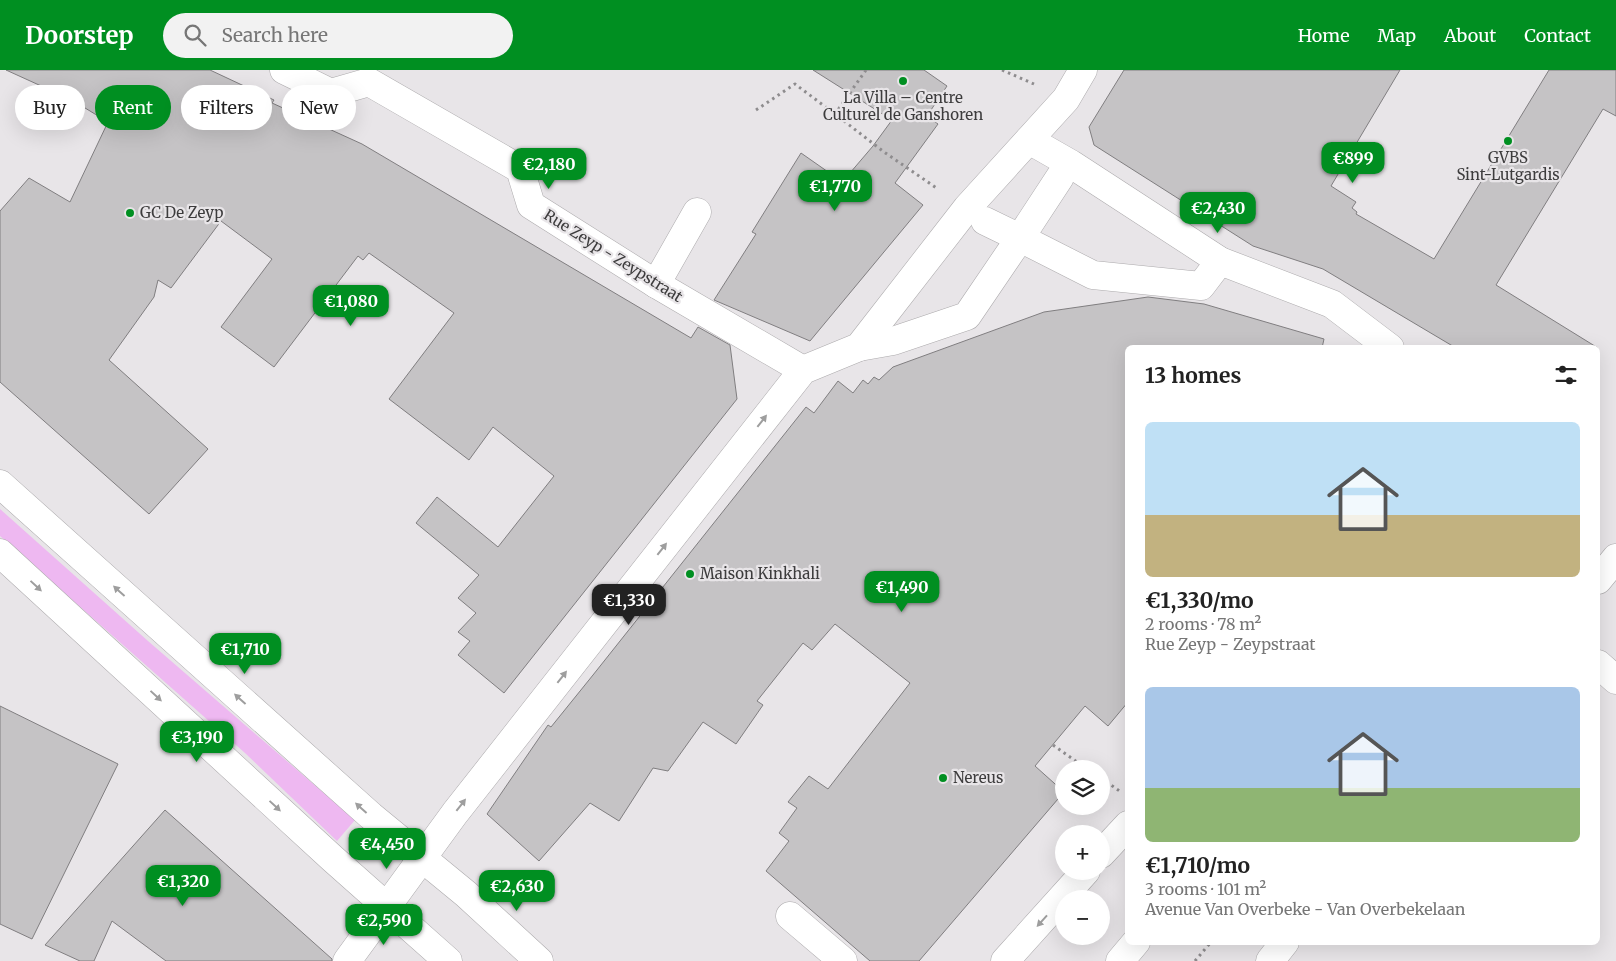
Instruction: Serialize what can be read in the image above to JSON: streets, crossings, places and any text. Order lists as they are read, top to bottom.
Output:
{
  "streets": {
    "street": ["Rue Zeyp - Zeypstraat"]
  },
  "places": [
    "La Villa – Centre Culturel de Ganshoren",
    "GVBS Sint-Lutgardis",
    "GC De Zeyp",
    "Maison Kinkhali",
    "Nereus"
  ],
  "page": {
    "header": "Doorstep",
    "search": "Search here",
    "nav": [
      "Home",
      "Map",
      "About",
      "Contact"
    ],
    "chip": [
      "Buy",
      "Rent",
      "Filters",
      "New"
    ],
    "price": [
      "€899",
      "€2,180",
      "€1,770",
      "€2,430",
      "€1,080",
      "€1,490",
      "€1,330",
      "€1,710",
      "€3,190",
      "€4,450",
      "€1,320",
      "€2,630",
      "€2,590"
    ],
    "heading": "13 homes",
    "list": [
      {
        "name": "€1,330/mo",
        "note": "2 rooms · 78 m² · Rue Zeyp - Zeypstraat"
      },
      {
        "name": "€1,710/mo",
        "note": "3 rooms · 101 m² · Avenue Van Overbeke - Van Overbekelaan"
      }
    ],
    "map_buttons": ["+", "−"]
  }
}
